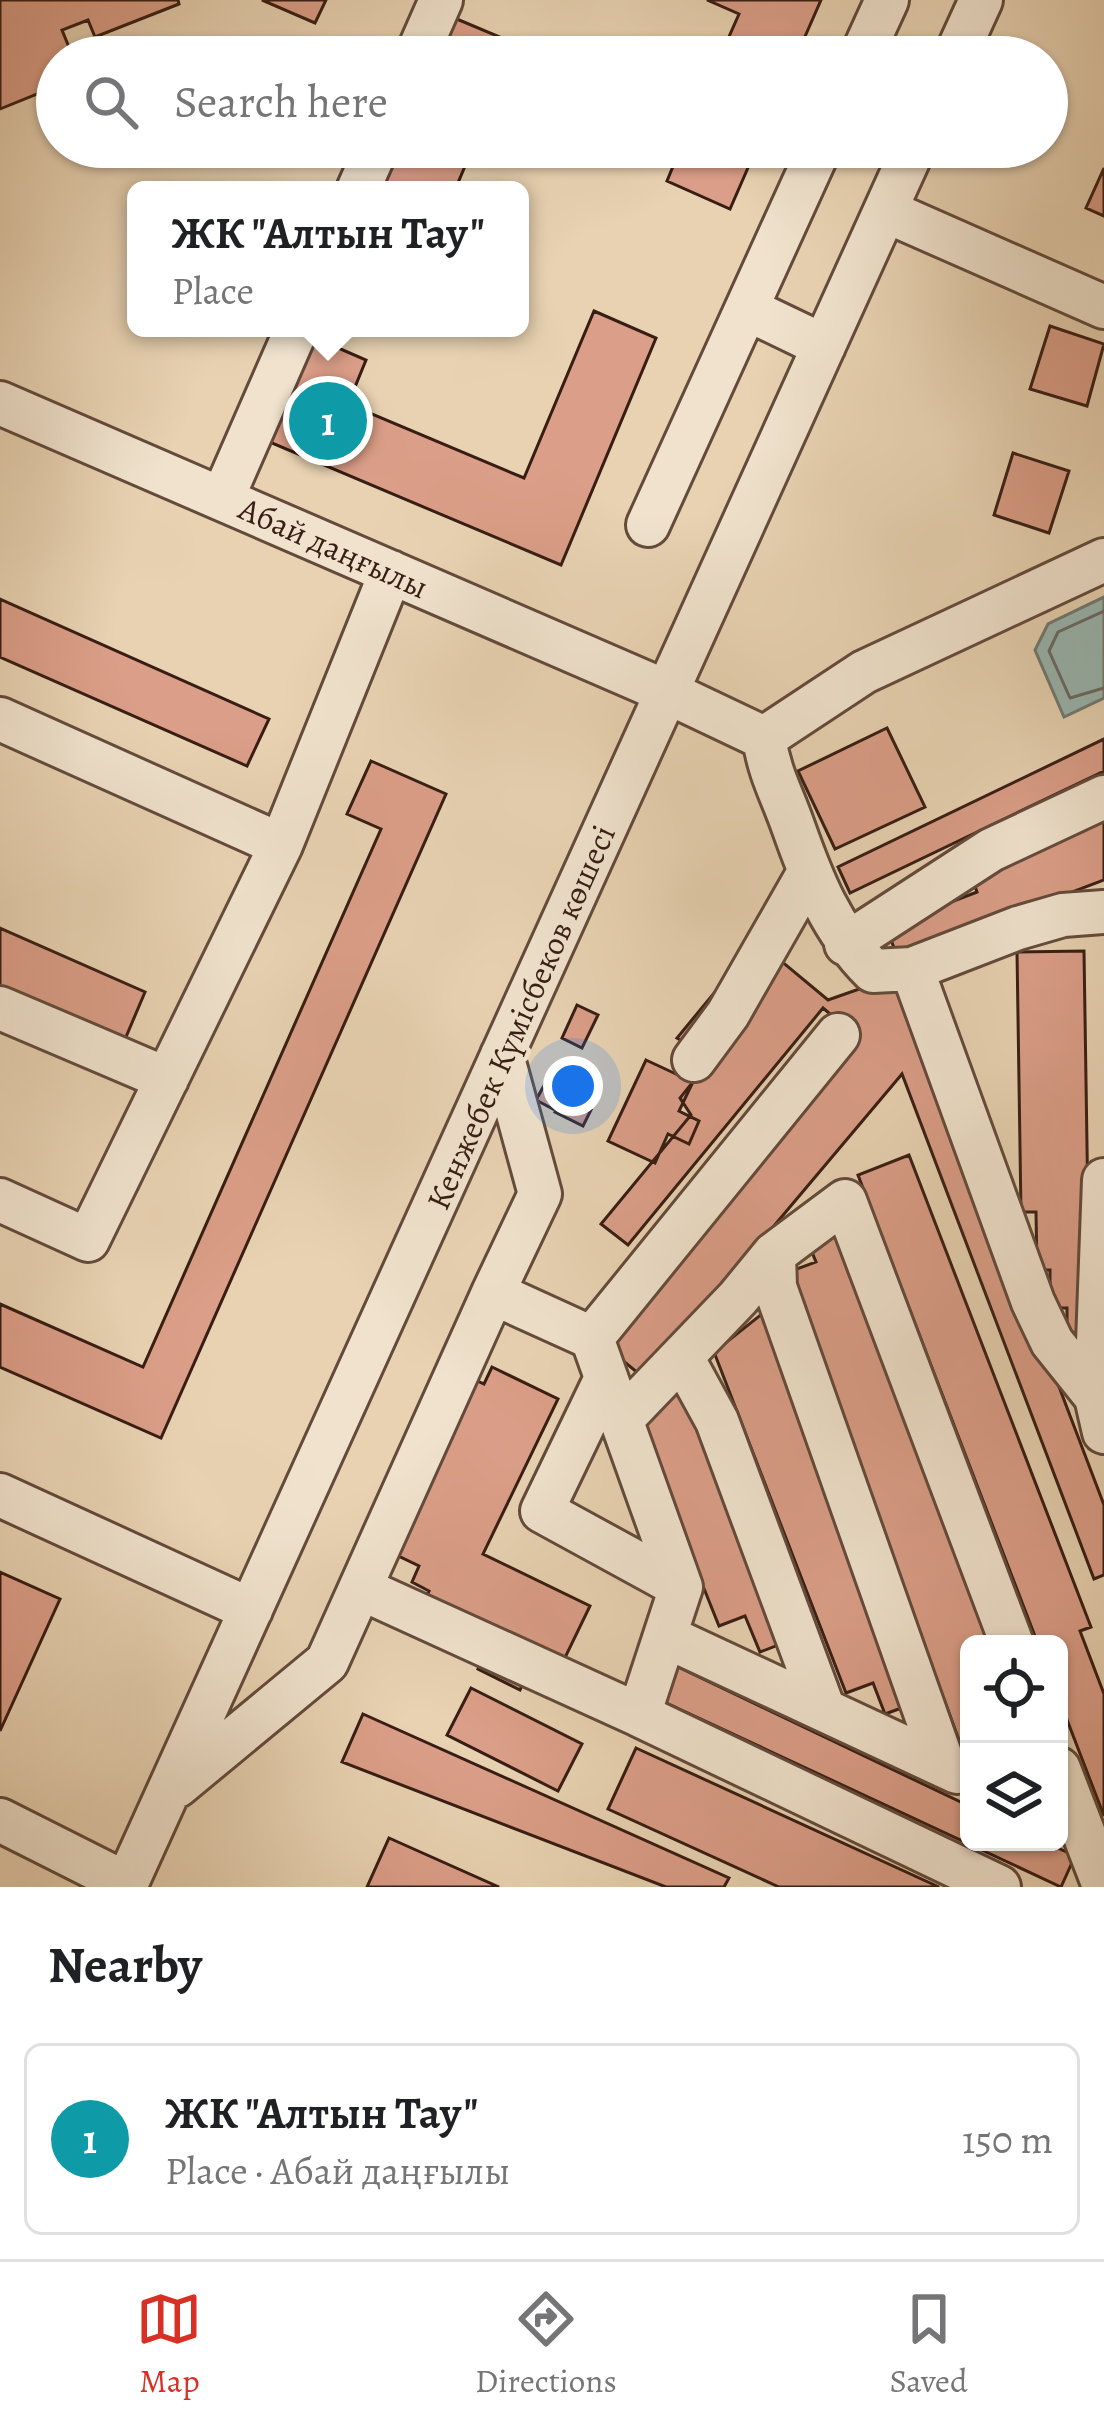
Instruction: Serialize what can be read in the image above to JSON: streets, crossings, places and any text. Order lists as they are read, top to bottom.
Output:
{
  "streets": {
    "street": ["Абай даңғылы", "Кенжебек Күмісбеков көшесі"]
  },
  "crossings": [
    ["Абай даңғылы", "Кенжебек Күмісбеков көшесі"]
  ],
  "page": {
    "search": "Search here",
    "popup": ["ЖК \"Алтын Тау\"", "Place"],
    "pins": "1",
    "heading": "Nearby",
    "list": [
      {
        "mark": "1",
        "name": "ЖК \"Алтын Тау\"",
        "note": "Place · Абай даңғылы",
        "value": "150 m"
      }
    ],
    "nav": ["Map", "Directions", "Saved"]
  }
}
